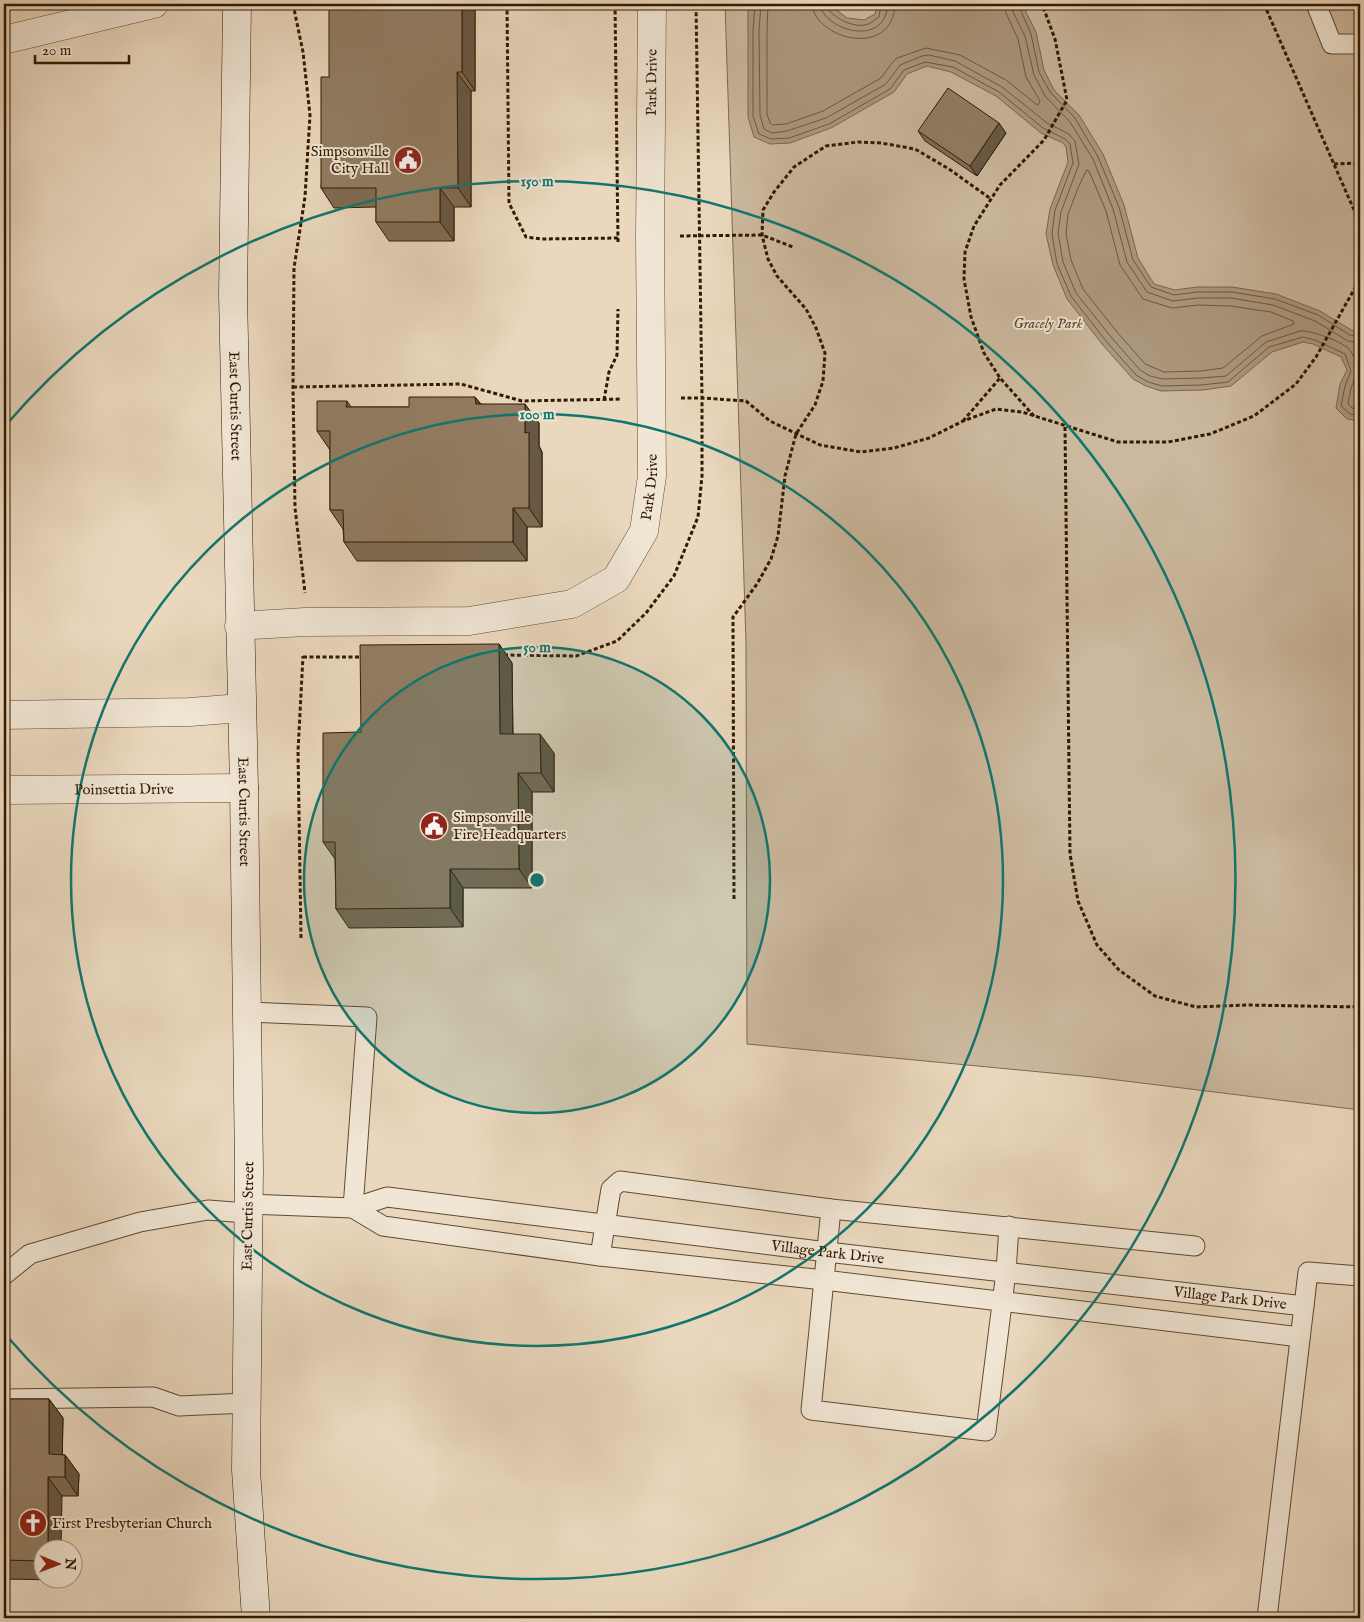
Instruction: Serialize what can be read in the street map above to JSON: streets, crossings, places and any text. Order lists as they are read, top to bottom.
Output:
{
  "streets": {
    "main road": ["Park Drive", "East Curtis Street", "Poinsettia Drive"],
    "lane": ["Village Park Drive"]
  },
  "crossings": [
    ["Park Drive", "East Curtis Street"],
    ["East Curtis Street", "Poinsettia Drive"],
    ["East Curtis Street", "Village Park Drive"]
  ],
  "parks": ["Gracely Park"],
  "places": {
    "public building": ["Simpsonville City Hall", "Simpsonville Fire Headquarters"],
    "church": ["First Presbyterian Church"]
  },
  "scale_bar": "20 m",
  "north": "right",
  "rings": ["150 m", "100 m", "50 m"]
}
